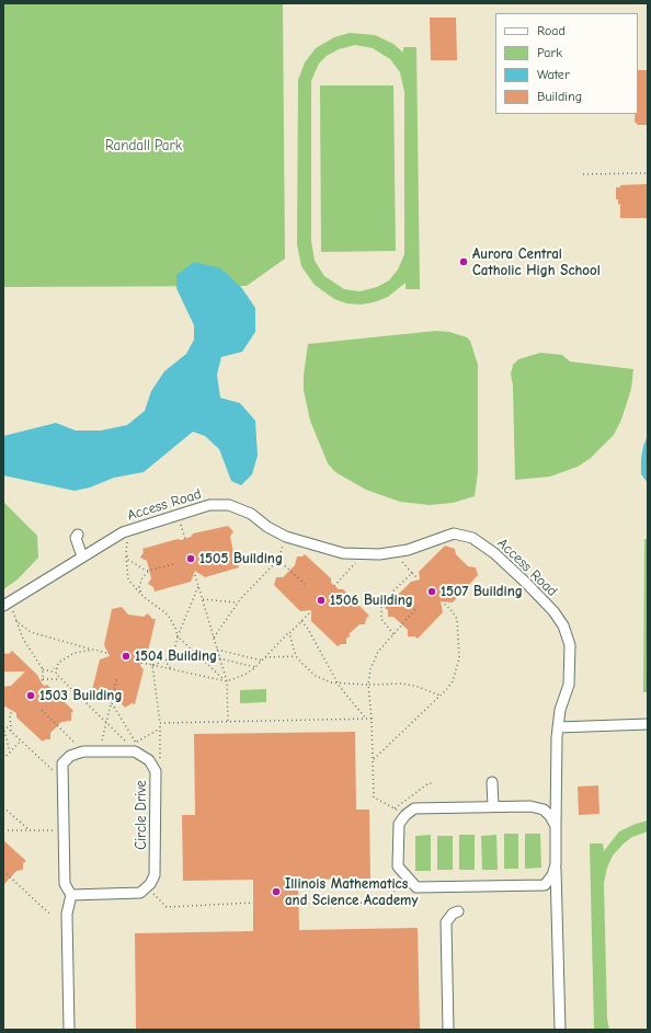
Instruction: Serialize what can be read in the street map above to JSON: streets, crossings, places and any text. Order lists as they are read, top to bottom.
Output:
{
  "streets": {
    "lane": ["Access Road", "Circle Drive"]
  },
  "parks": ["Randall Park"],
  "places": [
    "Aurora Central Catholic High School",
    "1505 Building",
    "1507 Building",
    "1506 Building",
    "1504 Building",
    "1503 Building",
    "Illinois Mathematics and Science Academy"
  ],
  "legend": [
    "Road",
    "Park",
    "Water",
    "Building"
  ]
}
